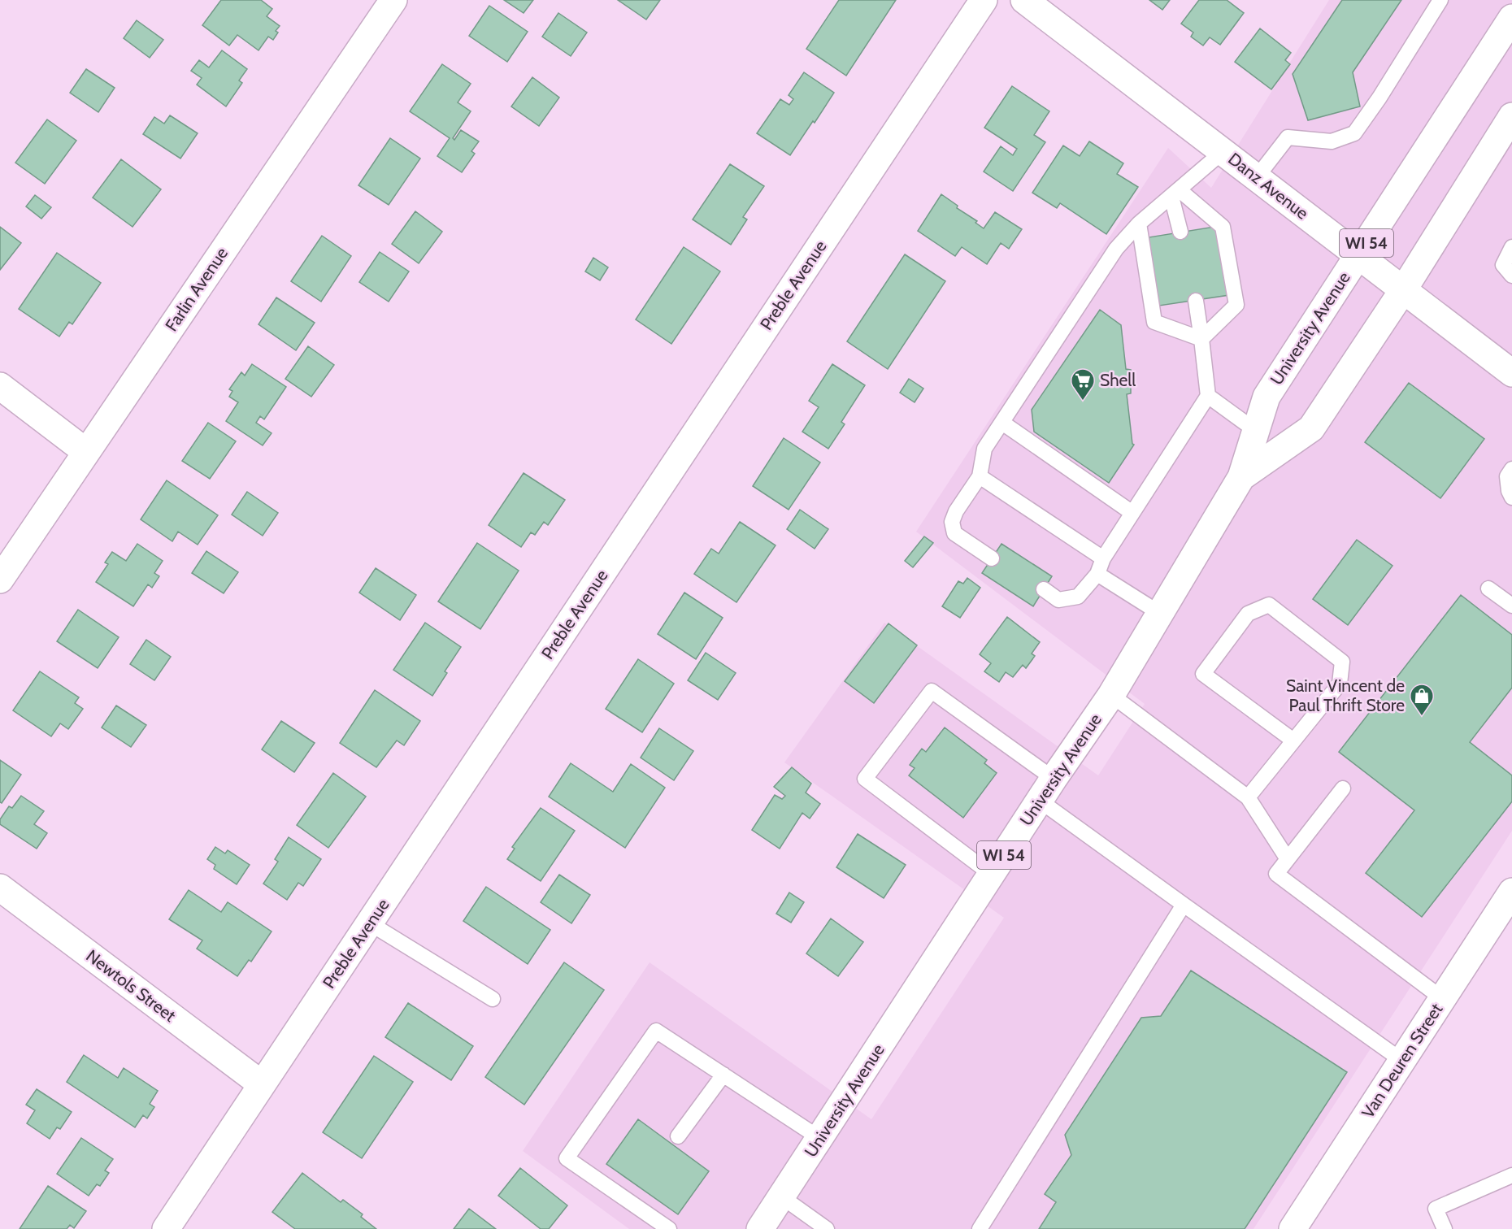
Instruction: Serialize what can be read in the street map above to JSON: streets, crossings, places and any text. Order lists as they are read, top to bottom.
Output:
{
  "streets": {
    "street": [
      "Danz Avenue",
      "WI 54",
      "Preble Avenue",
      "Farlin Avenue",
      "University Avenue",
      "Newtols Street",
      "Van Deuren Street"
    ]
  },
  "crossings": [
    ["Danz Avenue", "University Avenue"],
    ["Preble Avenue", "Newtols Street"]
  ],
  "places": {
    "supermarket": ["Shell"],
    "shop": ["Saint Vincent de Paul Thrift Store"]
  }
}
